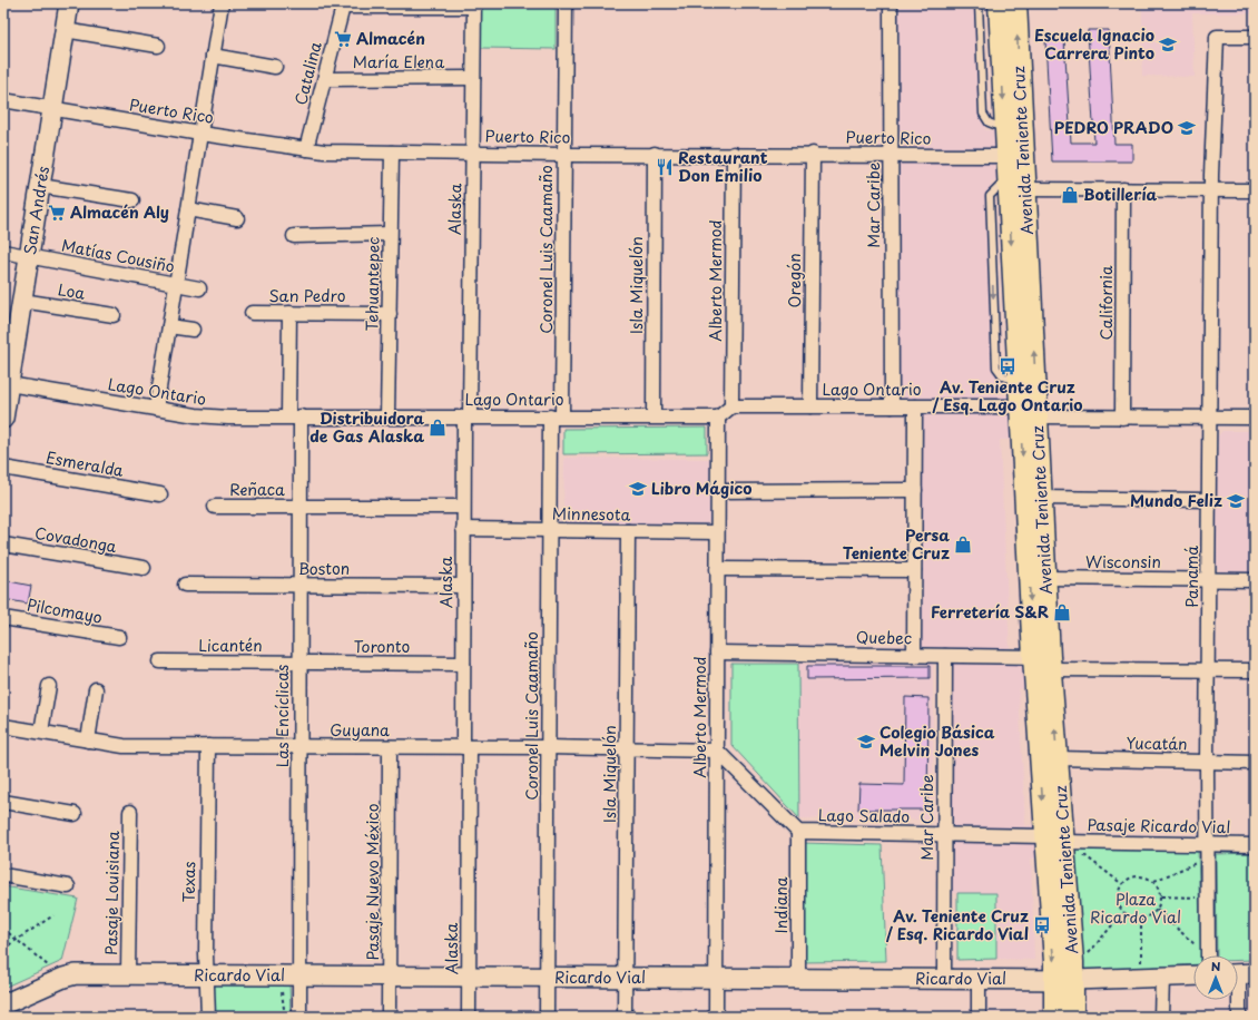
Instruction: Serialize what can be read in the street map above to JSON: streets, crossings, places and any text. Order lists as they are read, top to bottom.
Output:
{
  "streets": {
    "main road": ["Avenida Teniente Cruz"],
    "street": [
      "María Elena",
      "Catalina",
      "Puerto Rico",
      "Mar Caribe",
      "Alaska",
      "San Andrés",
      "Coronel Luis Caamaño",
      "Matías Cousiño",
      "Alberto Mermod",
      "Oregón",
      "Tehuantepec",
      "Isla Miquelón",
      "Loa",
      "San Pedro",
      "California",
      "Lago Ontario",
      "Esmeralda",
      "Reñaca",
      "Minnesota",
      "Covadonga",
      "Wisconsin",
      "Boston",
      "Panamá",
      "Pilcomayo",
      "Quebec",
      "Licantén",
      "Toronto",
      "Las Encíclicas",
      "Guyana",
      "Yucatán",
      "Lago Salado",
      "Pasaje Ricardo Vial",
      "Texas",
      "Pasaje Nuevo México",
      "Pasaje Louisiana",
      "Indiana",
      "Ricardo Vial"
    ]
  },
  "crossings": [
    ["María Elena", "Catalina"],
    ["María Elena", "Alaska"],
    ["Catalina", "Puerto Rico"],
    ["Puerto Rico", "Avenida Teniente Cruz"],
    ["Puerto Rico", "Mar Caribe"],
    ["Puerto Rico", "Alaska"],
    ["Puerto Rico", "San Andrés"],
    ["Puerto Rico", "Coronel Luis Caamaño"],
    ["Puerto Rico", "Alberto Mermod"],
    ["Puerto Rico", "Oregón"],
    ["Puerto Rico", "Tehuantepec"],
    ["Puerto Rico", "Isla Miquelón"],
    ["Avenida Teniente Cruz", "Lago Ontario"],
    ["Avenida Teniente Cruz", "Wisconsin"],
    ["Avenida Teniente Cruz", "Quebec"],
    ["Avenida Teniente Cruz", "Yucatán"],
    ["Avenida Teniente Cruz", "Lago Salado"],
    ["Avenida Teniente Cruz", "Pasaje Ricardo Vial"],
    ["Avenida Teniente Cruz", "Ricardo Vial"],
    ["Mar Caribe", "Lago Ontario"],
    ["Mar Caribe", "Quebec"],
    ["Mar Caribe", "Lago Salado"],
    ["Mar Caribe", "Ricardo Vial"],
    ["Alaska", "Lago Ontario"],
    ["Alaska", "Minnesota"],
    ["Alaska", "Boston"],
    ["Alaska", "Toronto"],
    ["Alaska", "Guyana"],
    ["Alaska", "Ricardo Vial"],
    ["San Andrés", "Matías Cousiño"],
    ["San Andrés", "Loa"],
    ["San Andrés", "Lago Ontario"],
    ["Coronel Luis Caamaño", "Lago Ontario"],
    ["Coronel Luis Caamaño", "Minnesota"],
    ["Coronel Luis Caamaño", "Guyana"],
    ["Coronel Luis Caamaño", "Ricardo Vial"],
    ["Alberto Mermod", "Lago Ontario"],
    ["Alberto Mermod", "Minnesota"],
    ["Alberto Mermod", "Quebec"],
    ["Alberto Mermod", "Guyana"],
    ["Alberto Mermod", "Lago Salado"],
    ["Alberto Mermod", "Ricardo Vial"],
    ["Oregón", "Lago Ontario"],
    ["Tehuantepec", "San Pedro"],
    ["Tehuantepec", "Lago Ontario"],
    ["Isla Miquelón", "Lago Ontario"],
    ["Isla Miquelón", "Minnesota"],
    ["Isla Miquelón", "Guyana"],
    ["Isla Miquelón", "Ricardo Vial"],
    ["San Pedro", "Las Encíclicas"],
    ["Lago Ontario", "Las Encíclicas"],
    ["Reñaca", "Las Encíclicas"],
    ["Wisconsin", "Panamá"],
    ["Boston", "Las Encíclicas"],
    ["Panamá", "Quebec"],
    ["Panamá", "Yucatán"],
    ["Panamá", "Pasaje Ricardo Vial"],
    ["Licantén", "Toronto"],
    ["Licantén", "Las Encíclicas"],
    ["Toronto", "Las Encíclicas"],
    ["Las Encíclicas", "Guyana"],
    ["Las Encíclicas", "Ricardo Vial"],
    ["Guyana", "Lago Salado"],
    ["Guyana", "Texas"],
    ["Guyana", "Pasaje Nuevo México"],
    ["Lago Salado", "Indiana"],
    ["Texas", "Ricardo Vial"],
    ["Pasaje Nuevo México", "Ricardo Vial"],
    ["Pasaje Louisiana", "Ricardo Vial"],
    ["Indiana", "Ricardo Vial"]
  ],
  "parks": ["Plaza Ricardo Vial"],
  "places": {
    "supermarket": ["Almacén", "Almacén Aly"],
    "school or university": [
      "Escuela Ignacio Carrera Pinto",
      "PEDRO PRADO",
      "Libro Mágico",
      "Mundo Feliz",
      "Colegio Básica Melvin Jones"
    ],
    "restaurant": ["Restaurant Don Emilio"],
    "shop": [
      "Botillería",
      "Distribuidora de Gas Alaska",
      "Persa Teniente Cruz",
      "Ferretería S&R"
    ],
    "bus stop": ["Av. Teniente Cruz / Esq. Lago Ontario", "Av. Teniente Cruz / Esq. Ricardo Vial"]
  },
  "north": "top"
}
